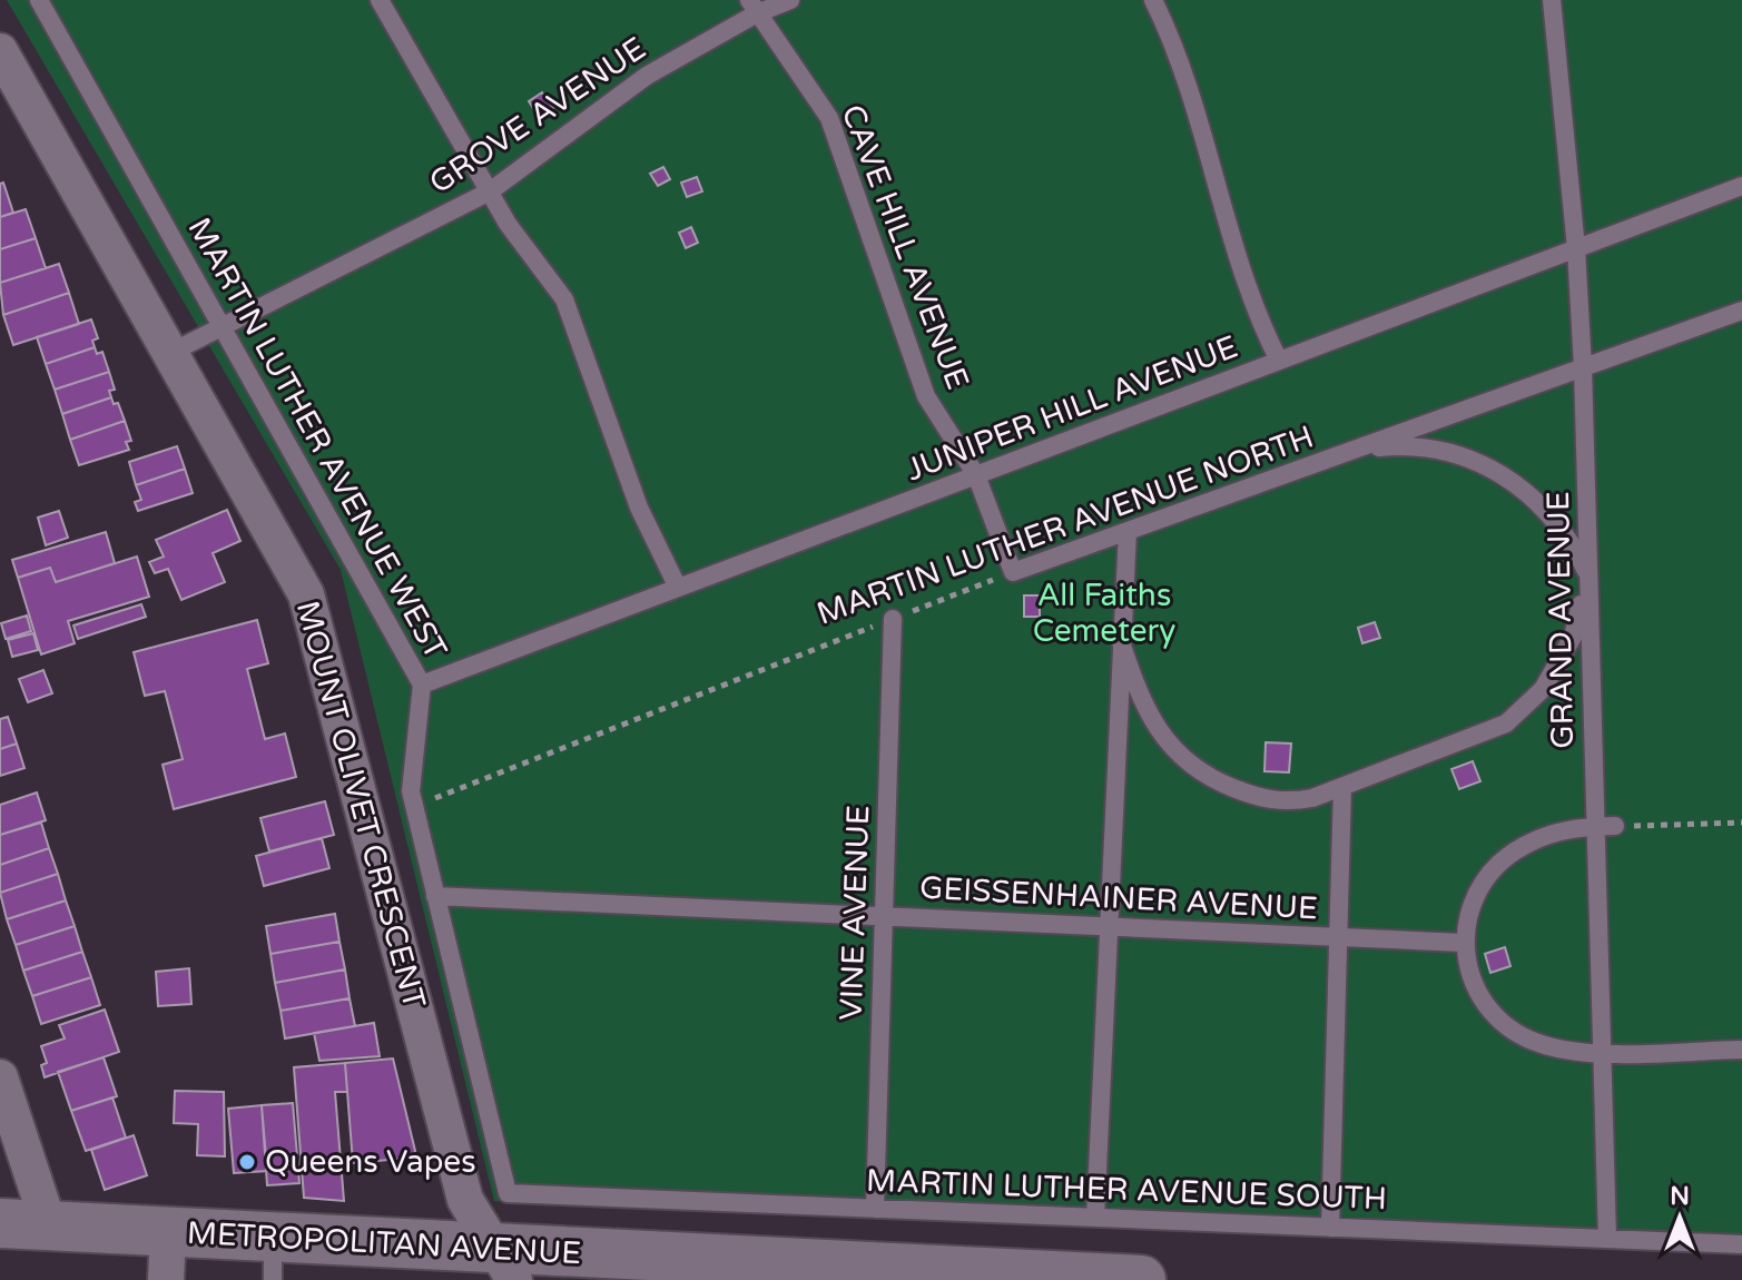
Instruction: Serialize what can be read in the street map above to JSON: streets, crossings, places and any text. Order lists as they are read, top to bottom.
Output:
{
  "streets": {
    "main road": ["METROPOLITAN AVENUE"],
    "street": ["MOUNT OLIVET CRESCENT"],
    "lane": [
      "GROVE AVENUE",
      "CAVE HILL AVENUE",
      "JUNIPER HILL AVENUE",
      "MARTIN LUTHER AVENUE WEST",
      "MARTIN LUTHER AVENUE NORTH",
      "GRAND AVENUE",
      "GEISSENHAINER AVENUE",
      "VINE AVENUE",
      "MARTIN LUTHER AVENUE SOUTH"
    ]
  },
  "crossings": [
    ["GROVE AVENUE", "CAVE HILL AVENUE"],
    ["GROVE AVENUE", "MARTIN LUTHER AVENUE WEST"],
    ["GROVE AVENUE", "MOUNT OLIVET CRESCENT"],
    ["CAVE HILL AVENUE", "JUNIPER HILL AVENUE"],
    ["CAVE HILL AVENUE", "MARTIN LUTHER AVENUE NORTH"],
    ["JUNIPER HILL AVENUE", "MARTIN LUTHER AVENUE WEST"],
    ["JUNIPER HILL AVENUE", "GRAND AVENUE"],
    ["MARTIN LUTHER AVENUE WEST", "MARTIN LUTHER AVENUE NORTH"],
    ["MARTIN LUTHER AVENUE WEST", "GEISSENHAINER AVENUE"],
    ["MARTIN LUTHER AVENUE WEST", "MARTIN LUTHER AVENUE SOUTH"],
    ["MARTIN LUTHER AVENUE NORTH", "GRAND AVENUE"],
    ["MARTIN LUTHER AVENUE NORTH", "VINE AVENUE"],
    ["GRAND AVENUE", "MARTIN LUTHER AVENUE SOUTH"],
    ["MOUNT OLIVET CRESCENT", "METROPOLITAN AVENUE"],
    ["GEISSENHAINER AVENUE", "VINE AVENUE"],
    ["VINE AVENUE", "MARTIN LUTHER AVENUE SOUTH"]
  ],
  "parks": ["All Faiths Cemetery"],
  "places": ["Queens Vapes"],
  "north": "top"
}
